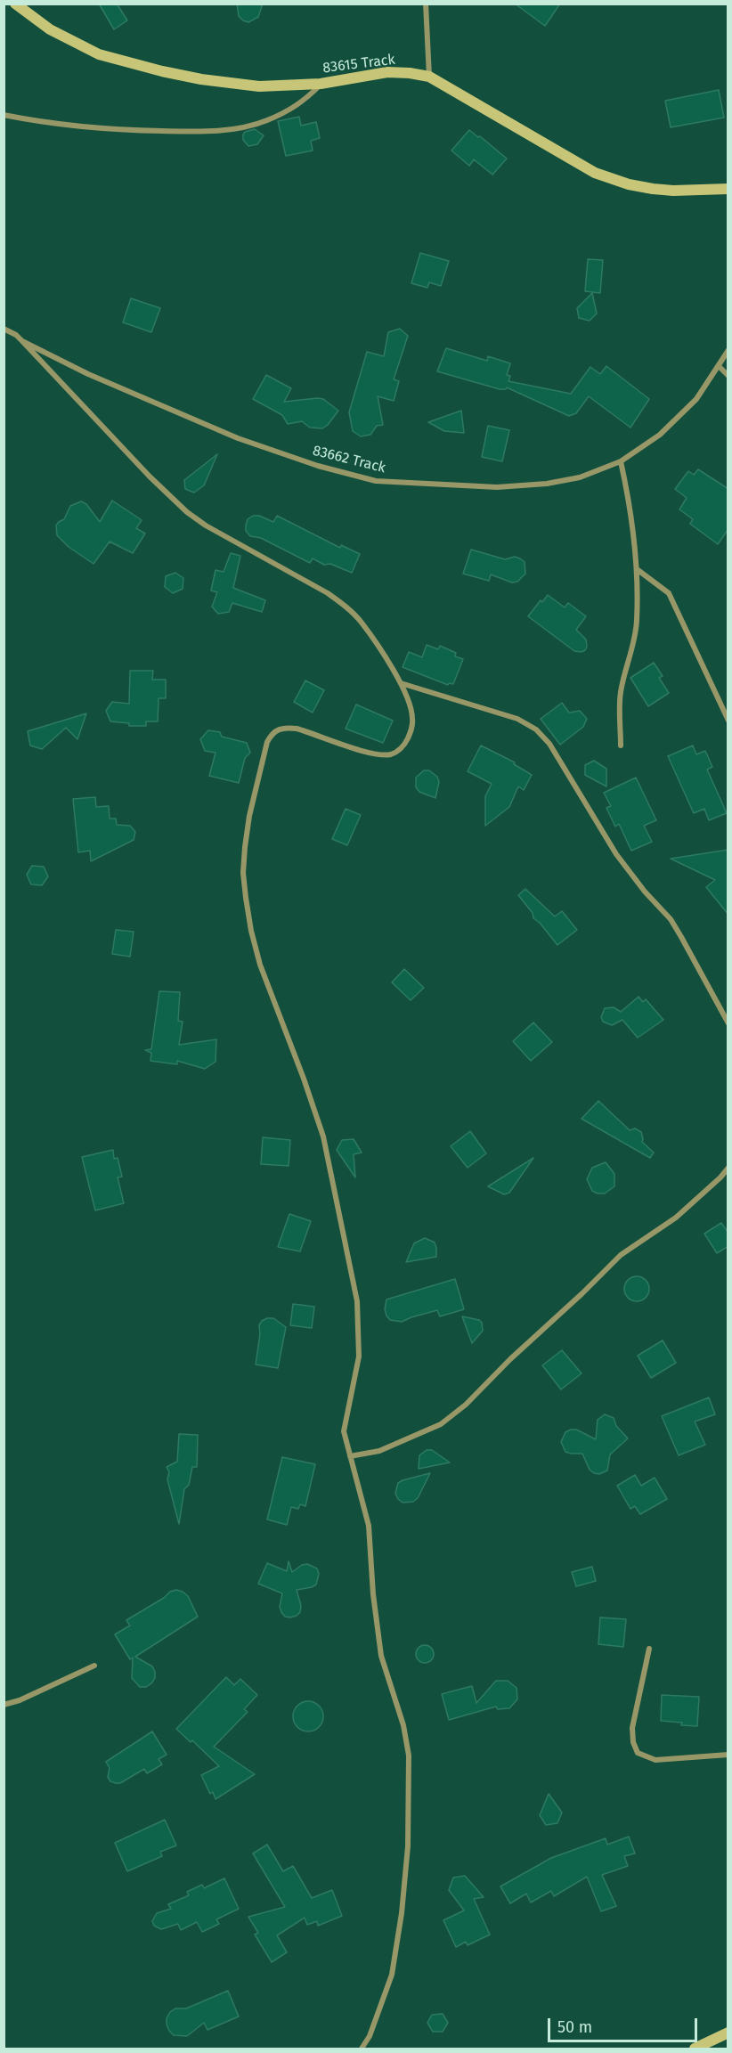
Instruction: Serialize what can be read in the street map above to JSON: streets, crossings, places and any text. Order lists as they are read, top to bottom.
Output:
{
  "streets": {
    "street": ["83615 Track", "83662 Track"]
  },
  "scale_bar": "50 m"
}
